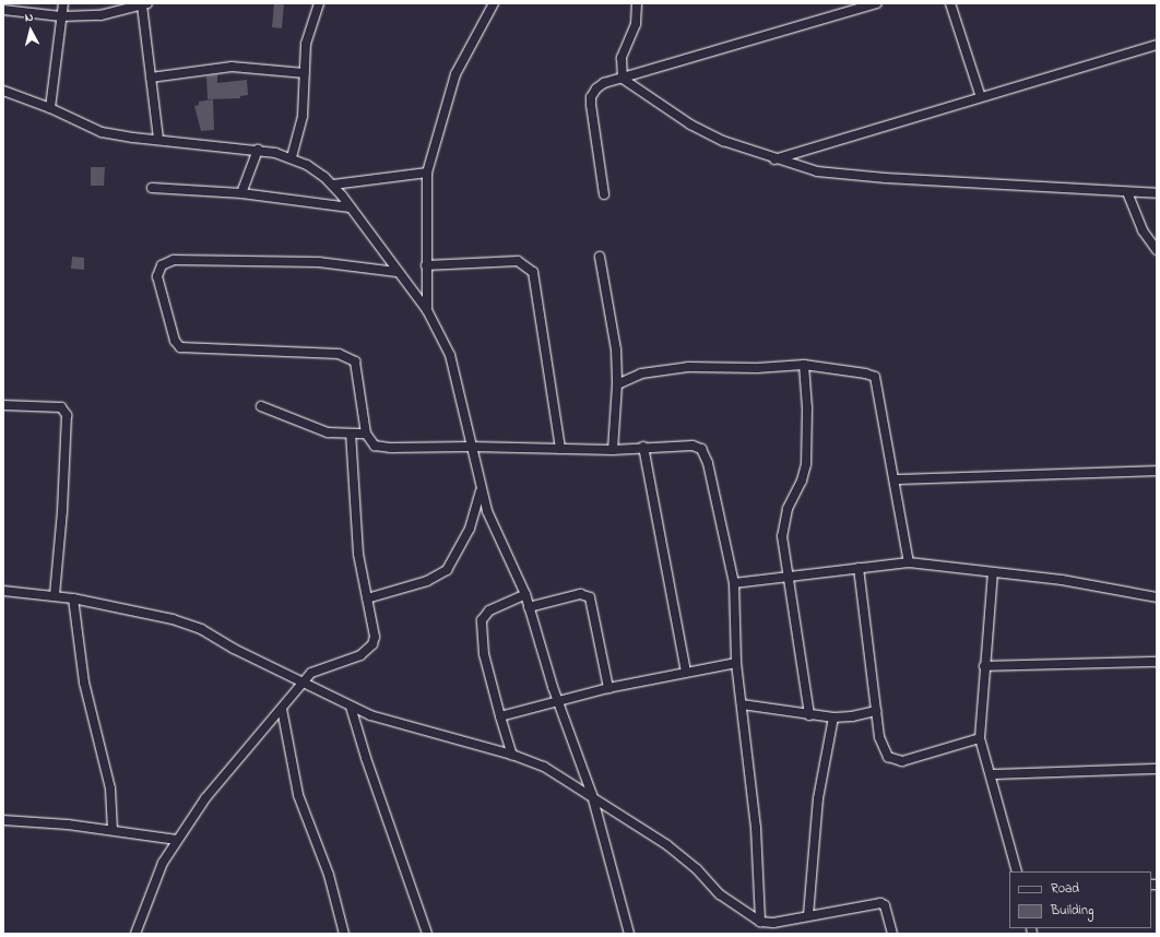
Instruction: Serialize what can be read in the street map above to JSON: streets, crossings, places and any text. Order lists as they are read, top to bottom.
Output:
{
  "legend": ["Road", "Building"],
  "north": "top"
}
